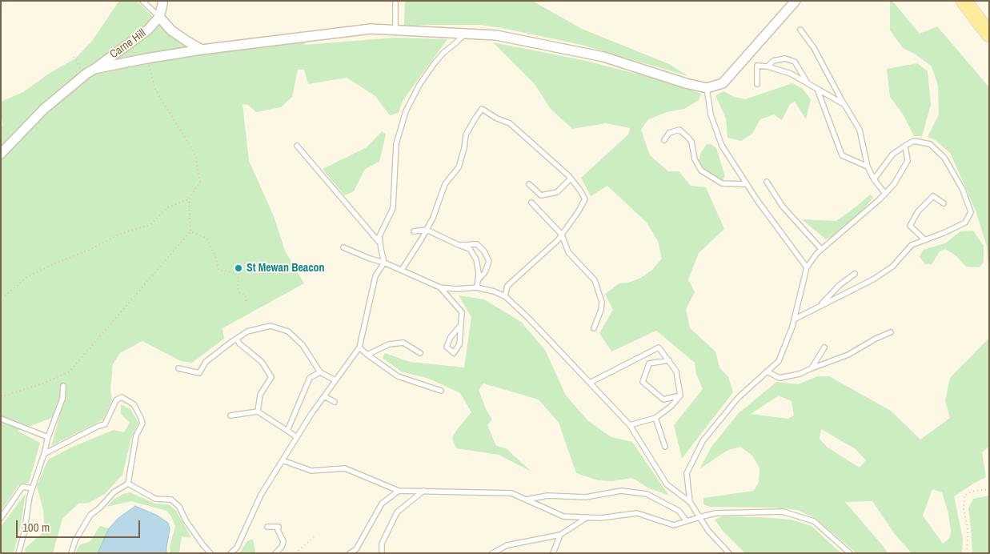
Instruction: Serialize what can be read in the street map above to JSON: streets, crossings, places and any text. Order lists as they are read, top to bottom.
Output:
{
  "streets": {
    "street": ["Carne Hill"]
  },
  "places": ["St Mewan Beacon"],
  "scale_bar": "100 m"
}
